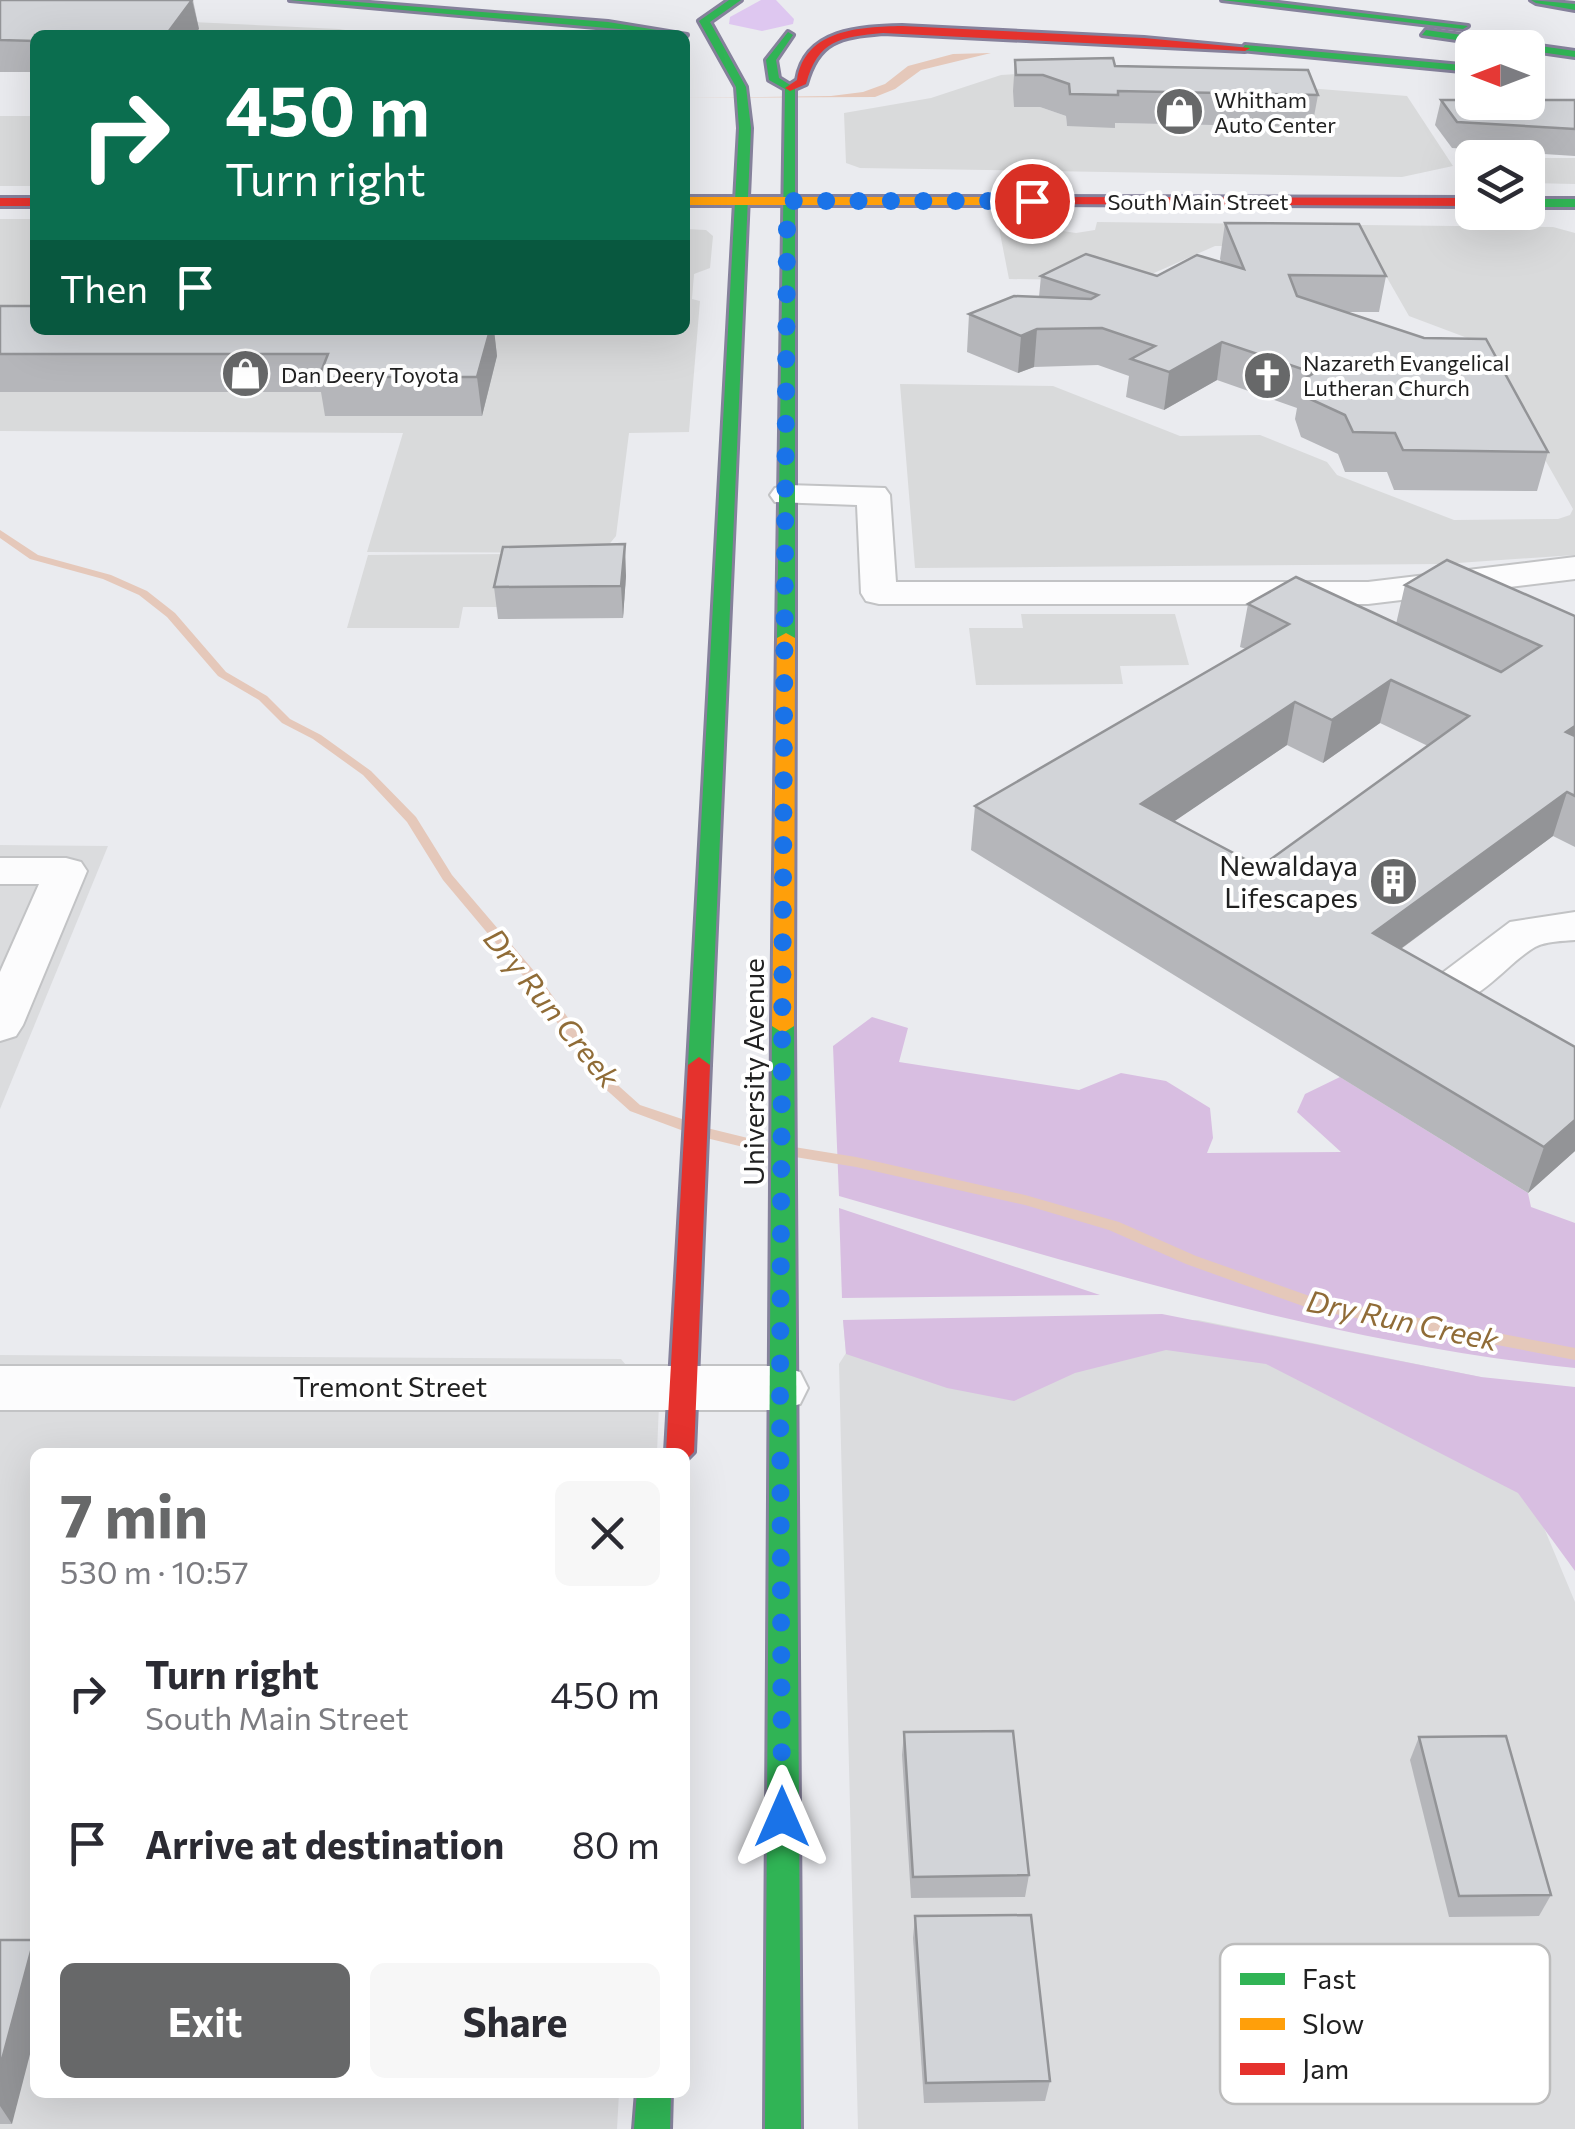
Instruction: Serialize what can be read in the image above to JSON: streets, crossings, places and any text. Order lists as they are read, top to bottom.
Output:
{
  "streets": {
    "main road": ["South Main Street", "University Avenue"],
    "street": ["Tremont Street"]
  },
  "crossings": [
    ["South Main Street", "University Avenue"],
    ["University Avenue", "Tremont Street"]
  ],
  "water": ["Dry Run Creek"],
  "places": {
    "shop": ["Whitham Auto Center", "Dan Deery Toyota"],
    "church": ["Nazareth Evangelical Lutheran Church"],
    "building": ["Newaldaya Lifescapes"]
  },
  "legend": ["Fast", "Slow", "Jam"],
  "north": "left",
  "page": {
    "turn": ["450 m", "Turn right"],
    "then": "Then",
    "heading": ["7 min", "530 m · 10:57"],
    "list": [
      {
        "name": "Turn right",
        "note": "South Main Street",
        "value": "450 m"
      },
      {
        "name": "Arrive at destination",
        "value": "80 m"
      }
    ],
    "buttons": ["Exit", "Share"]
  }
}
